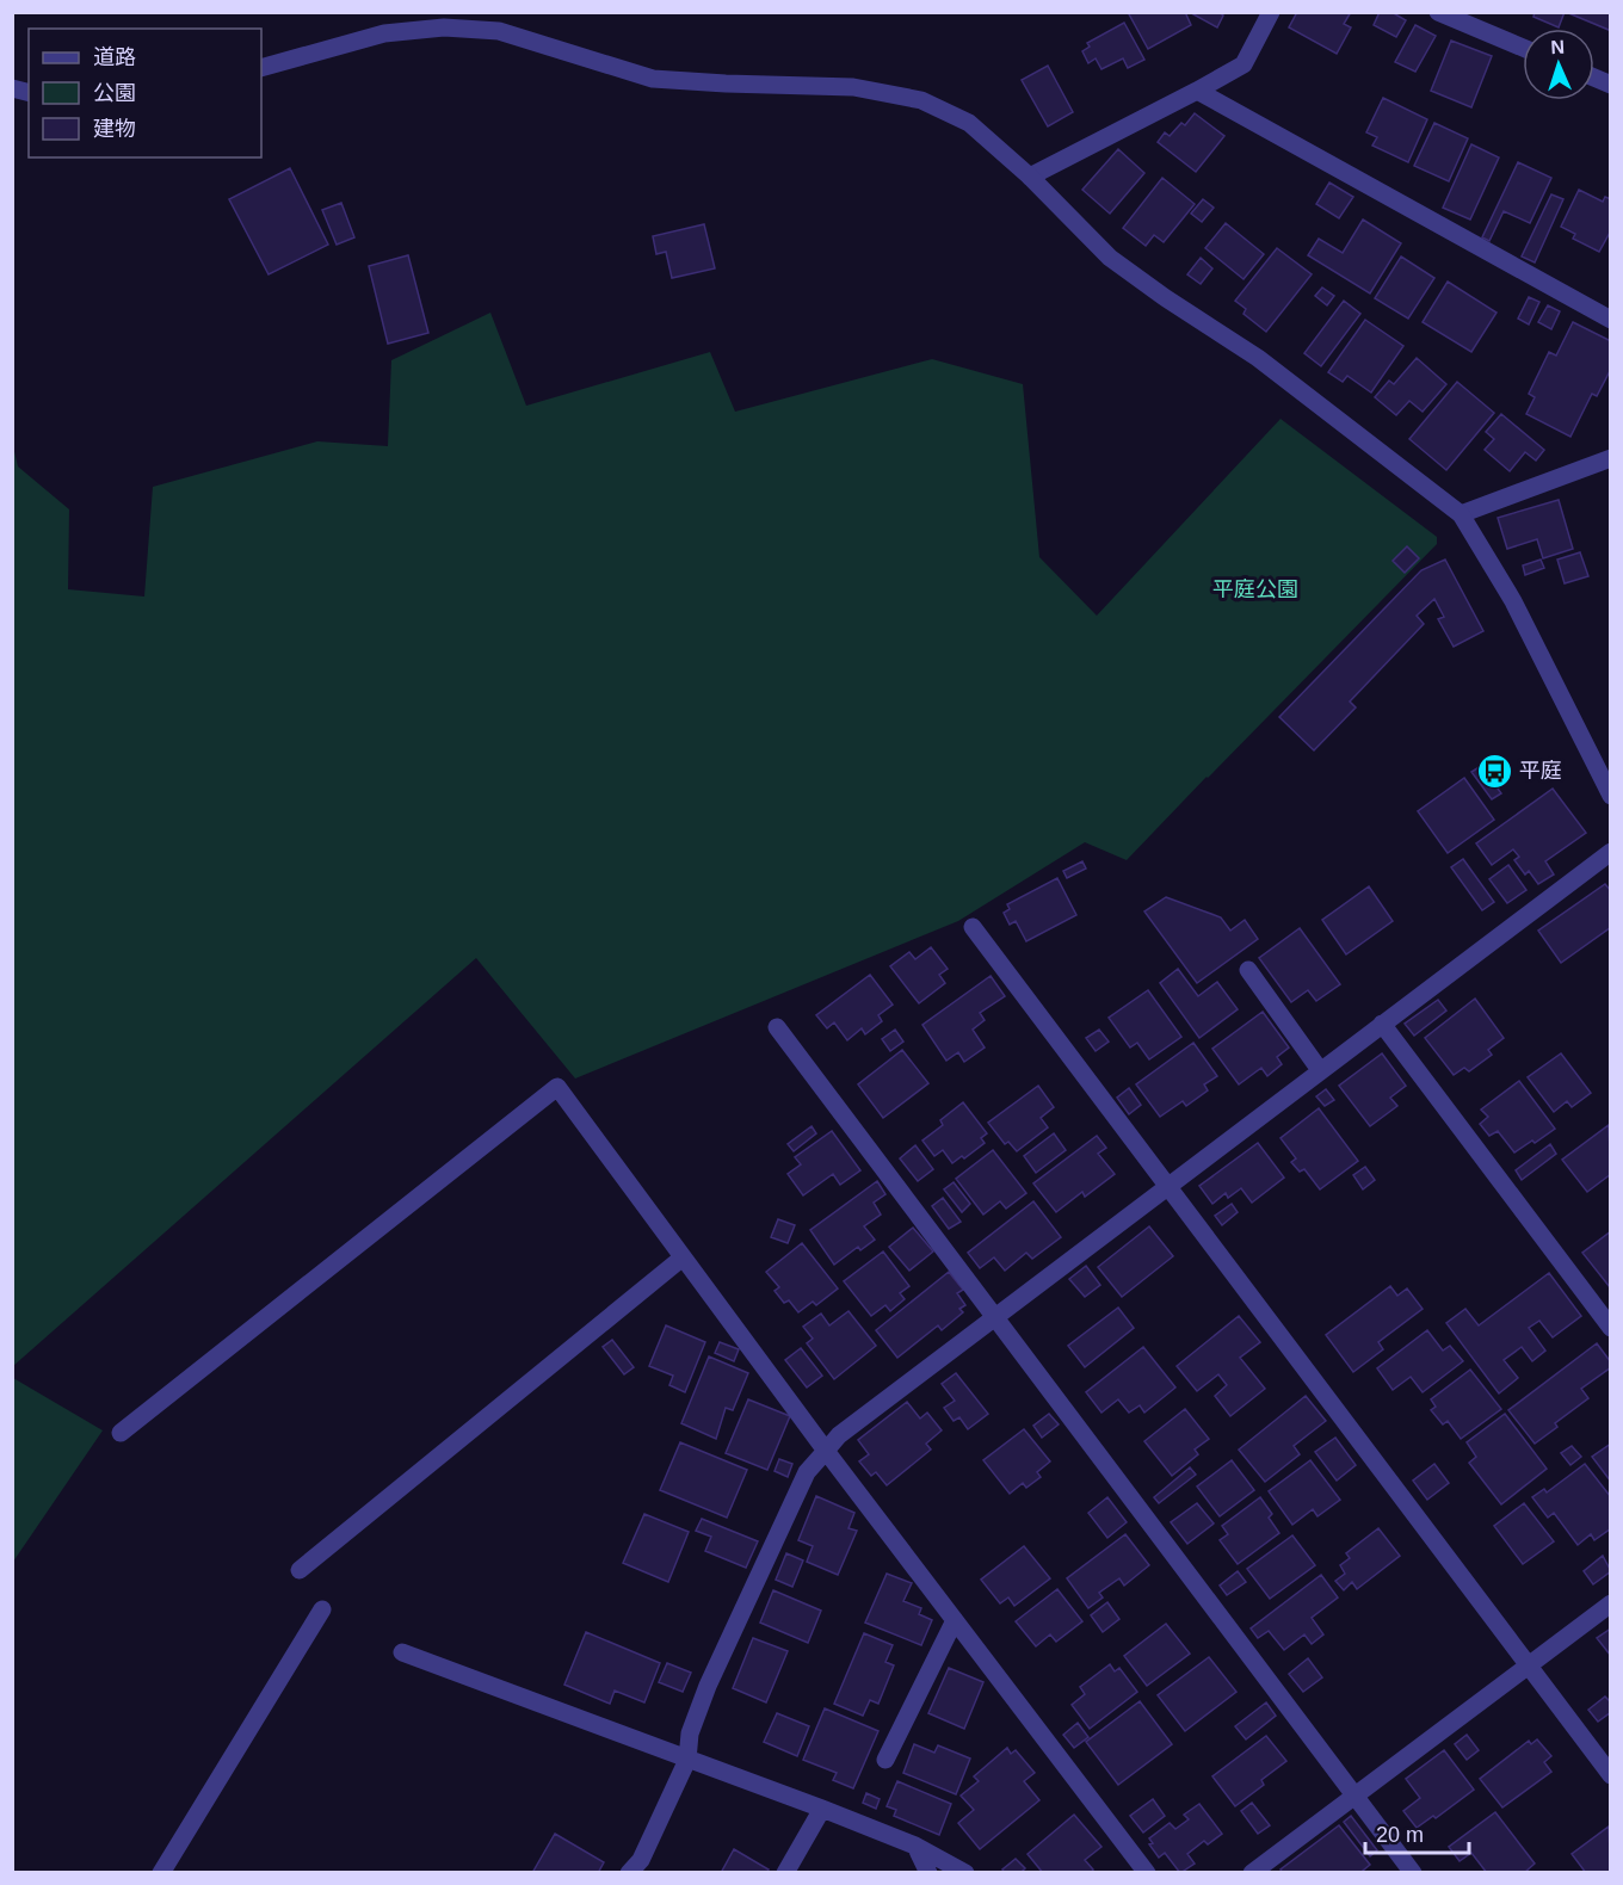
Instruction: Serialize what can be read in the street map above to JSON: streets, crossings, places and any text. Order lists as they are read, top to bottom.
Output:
{
  "parks": ["平庭公園"],
  "places": {
    "bus stop": ["平庭"]
  },
  "legend": ["道路", "公園", "建物"],
  "scale_bar": "20 m",
  "north": "top"
}
